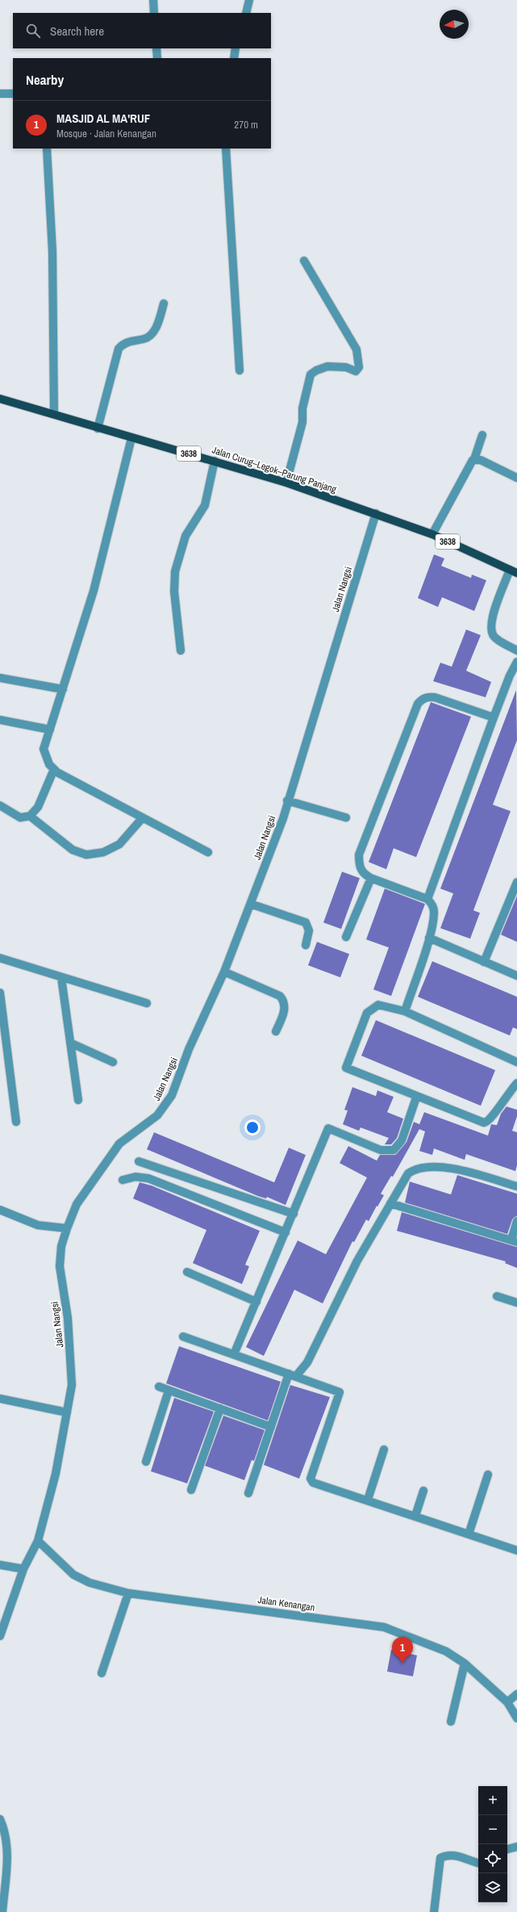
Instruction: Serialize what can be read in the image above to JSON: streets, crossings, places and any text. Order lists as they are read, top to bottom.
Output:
{
  "streets": {
    "main road": ["3638", "Jalan Curug–Legok–Parung Panjang"],
    "street": ["Jalan Nangsi", "Jalan Kenangan"]
  },
  "crossings": [
    ["Jalan Curug–Legok–Parung Panjang", "Jalan Nangsi"],
    ["Jalan Nangsi", "Jalan Kenangan"]
  ],
  "north": "left",
  "page": {
    "search": "Search here",
    "heading": "Nearby",
    "list": [
      {
        "mark": "1",
        "name": "MASJID AL MA'RUF",
        "note": "Mosque · Jalan Kenangan",
        "value": "270 m"
      }
    ],
    "pins": "1",
    "map_buttons": ["+", "−"]
  }
}
